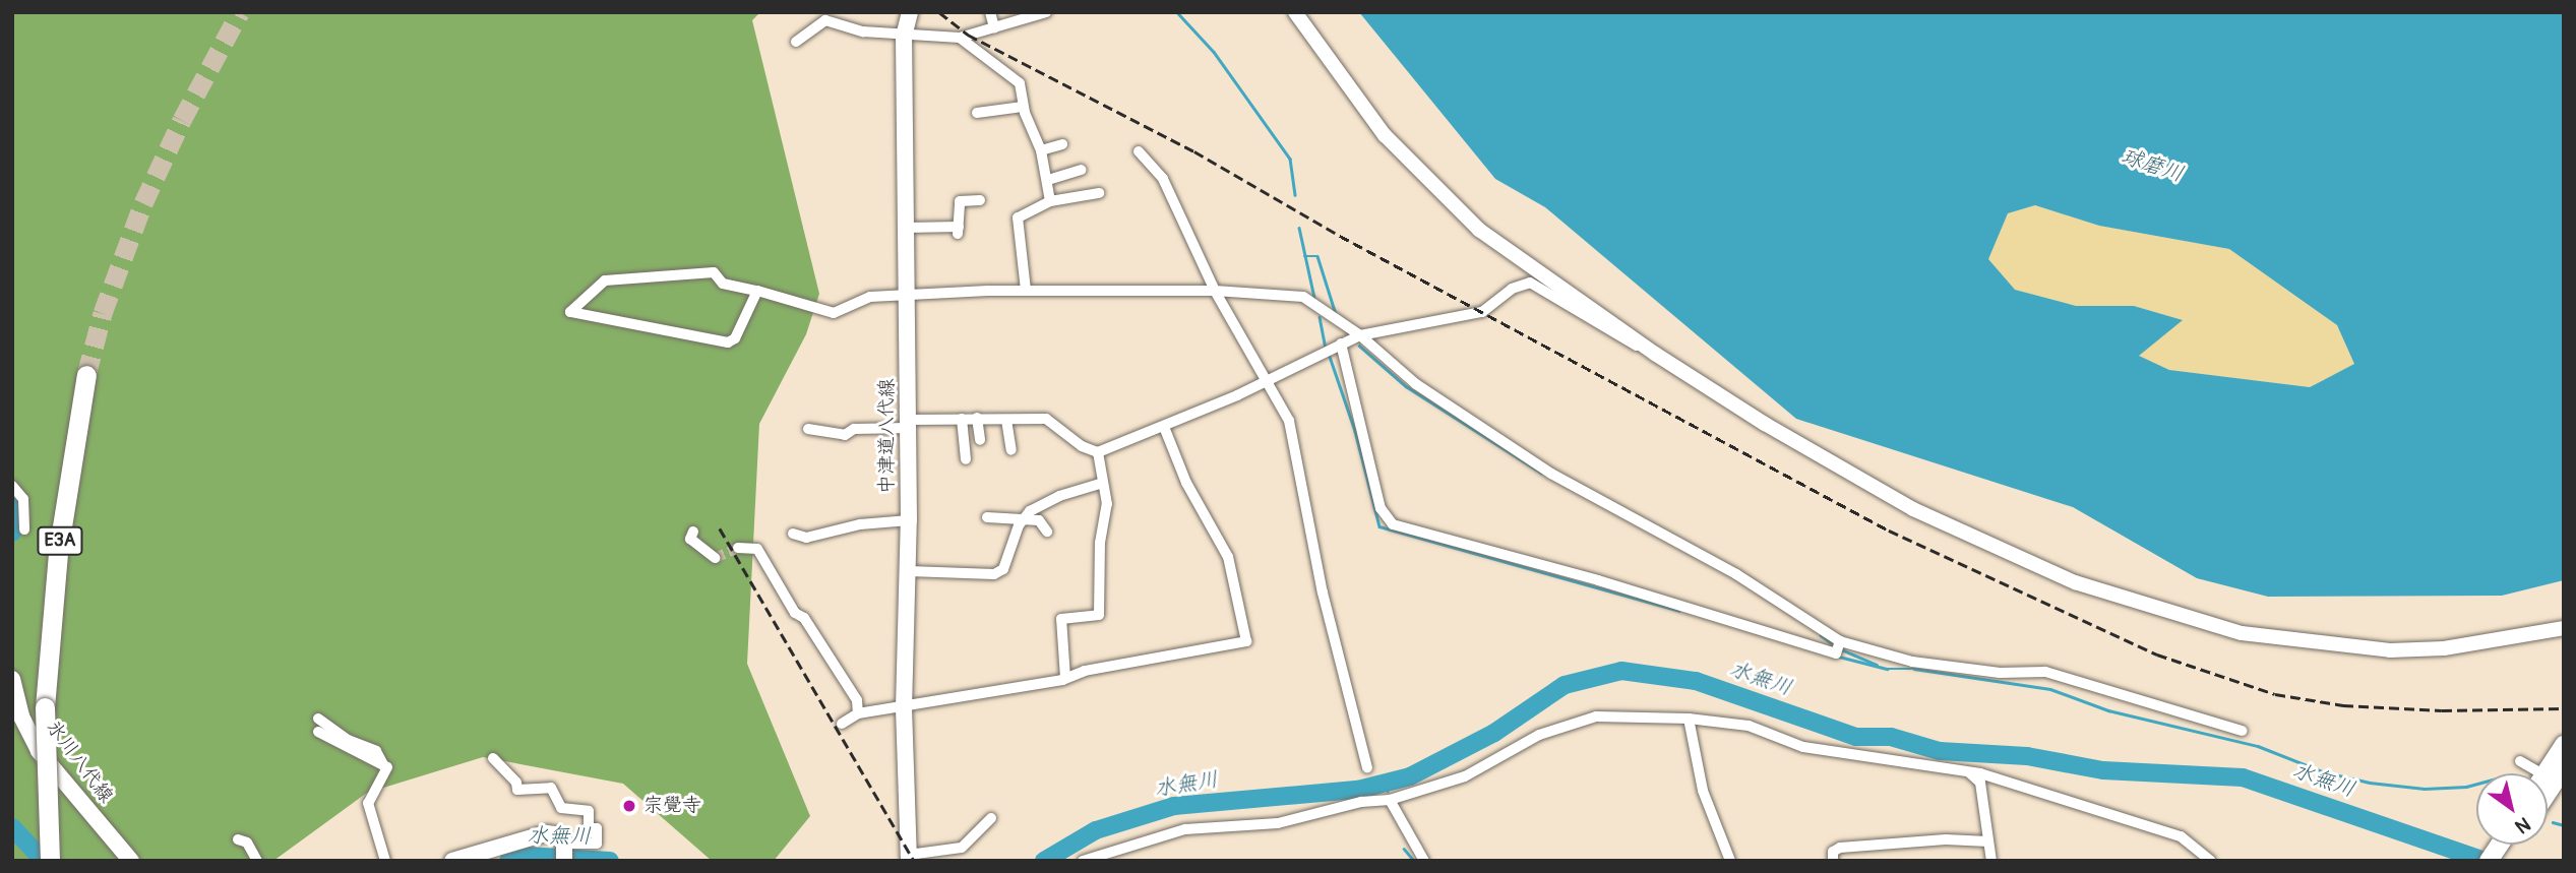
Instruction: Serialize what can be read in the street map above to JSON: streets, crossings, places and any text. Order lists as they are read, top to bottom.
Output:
{
  "streets": {
    "highway": ["E3A"],
    "main road": ["中津道八代線", "氷川八代線"]
  },
  "water": ["球磨川", "水無川"],
  "places": ["宗覺寺"],
  "north": "bottom right"
}
